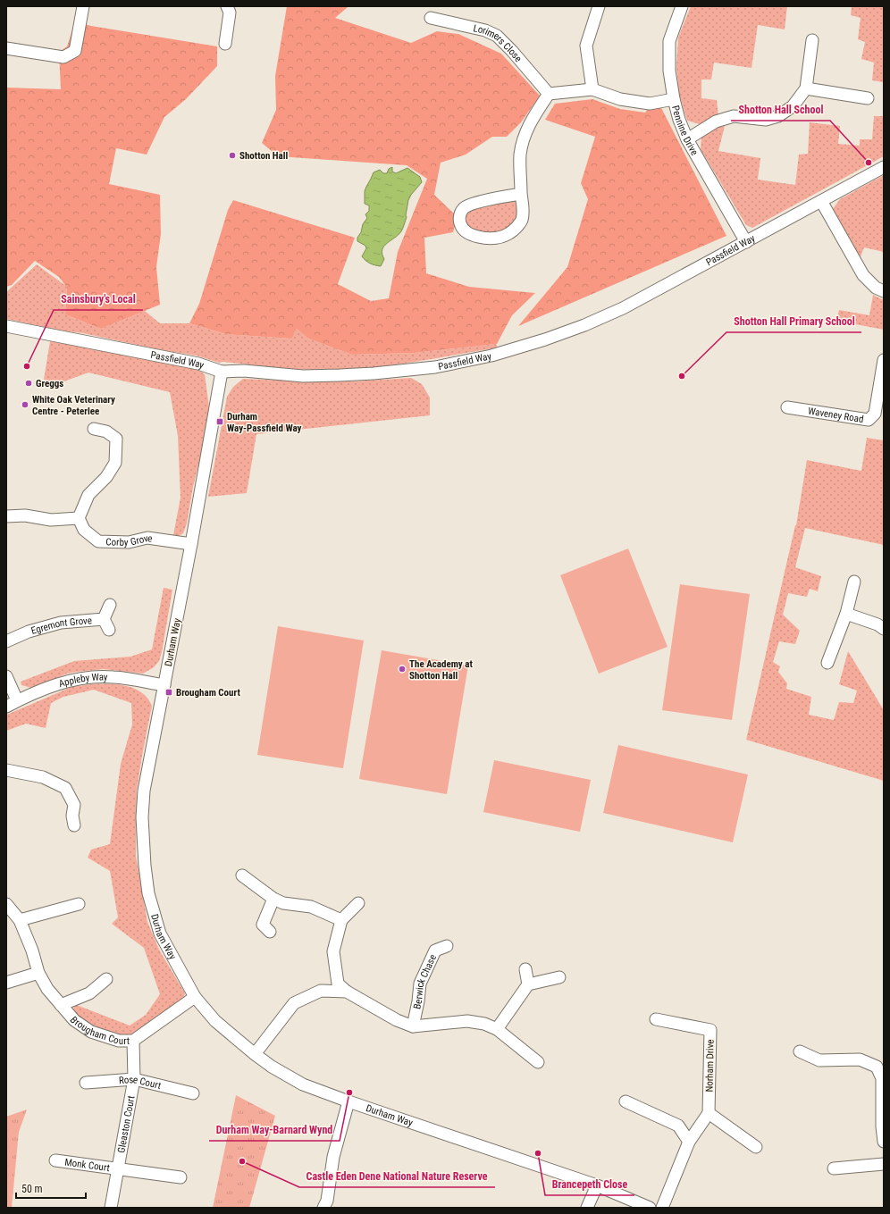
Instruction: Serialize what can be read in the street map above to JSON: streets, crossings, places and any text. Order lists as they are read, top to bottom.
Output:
{
  "streets": {
    "street": [
      "Lorimers Close",
      "Pennine Drive",
      "Passfield Way",
      "Waveney Road",
      "Corby Grove",
      "Egremont Grove",
      "Durham Way",
      "Appleby Way",
      "Berwick Chase",
      "Brougham Court",
      "Norham Drive",
      "Rose Court",
      "Gleaston Court",
      "Monk Court"
    ]
  },
  "crossings": [
    ["Pennine Drive", "Passfield Way"],
    ["Passfield Way", "Durham Way"],
    ["Corby Grove", "Durham Way"],
    ["Durham Way", "Appleby Way"],
    ["Durham Way", "Berwick Chase"],
    ["Durham Way", "Brougham Court"],
    ["Brougham Court", "Gleaston Court"],
    ["Rose Court", "Gleaston Court"],
    ["Gleaston Court", "Monk Court"]
  ],
  "places": {
    "other": [
      "Shotton Hall",
      "Shotton Hall School",
      "Sainsbury's Local",
      "Shotton Hall Primary School",
      "Greggs",
      "White Oak Veterinary Centre - Peterlee",
      "The Academy at Shotton Hall",
      "Durham Way-Barnard Wynd",
      "Brancepeth Close",
      "Castle Eden Dene National Nature Reserve"
    ],
    "transit": ["Durham Way-Passfield Way", "Brougham Court"]
  },
  "scale_bar": "50 m"
}
